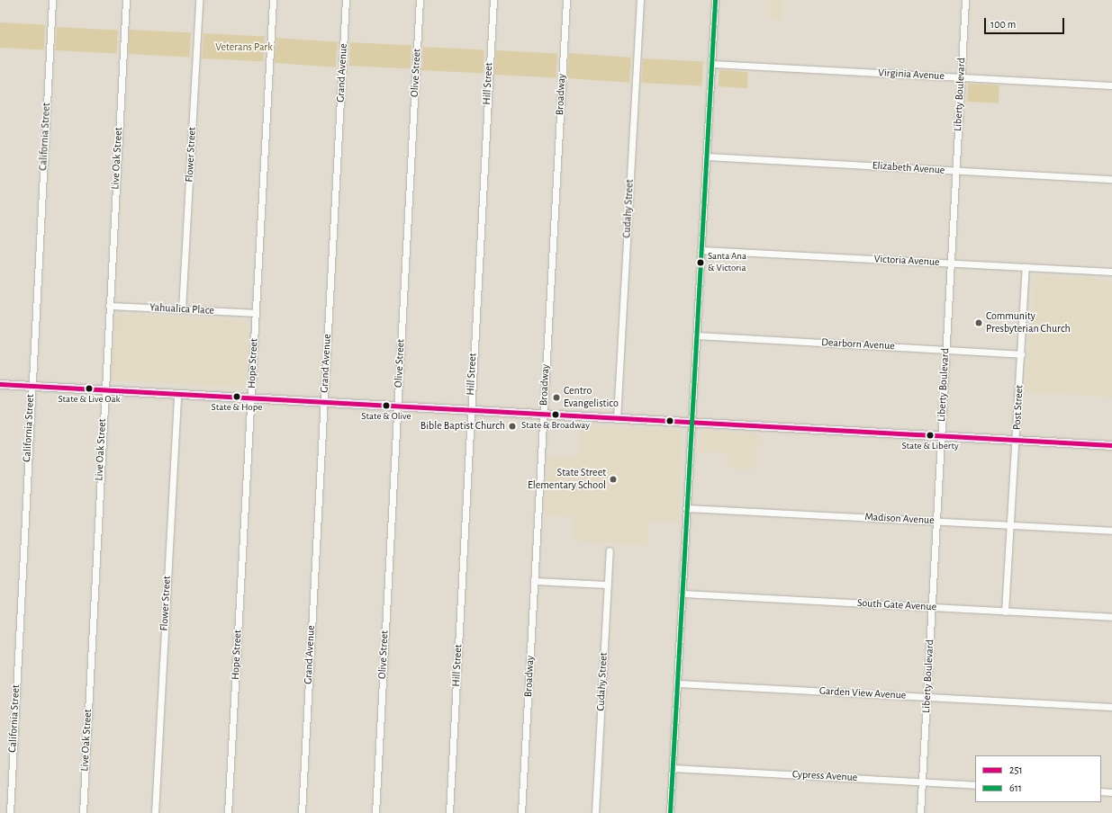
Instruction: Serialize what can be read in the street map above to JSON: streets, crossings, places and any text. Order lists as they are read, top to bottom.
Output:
{
  "streets": {
    "street": [
      "Grand Avenue",
      "Olive Street",
      "Virginia Avenue",
      "Hill Street",
      "Broadway",
      "Liberty Boulevard",
      "California Street",
      "Flower Street",
      "Live Oak Street",
      "Elizabeth Avenue",
      "Cudahy Street",
      "Victoria Avenue",
      "Yahualica Place",
      "Dearborn Avenue",
      "Hope Street",
      "Post Street",
      "Madison Avenue",
      "South Gate Avenue",
      "Garden View Avenue",
      "Cypress Avenue"
    ]
  },
  "crossings": [
    ["Virginia Avenue", "Liberty Boulevard"],
    ["Liberty Boulevard", "Elizabeth Avenue"],
    ["Liberty Boulevard", "Victoria Avenue"],
    ["Liberty Boulevard", "Dearborn Avenue"],
    ["Liberty Boulevard", "Madison Avenue"],
    ["Liberty Boulevard", "South Gate Avenue"],
    ["Liberty Boulevard", "Garden View Avenue"],
    ["Liberty Boulevard", "Cypress Avenue"],
    ["Flower Street", "Yahualica Place"],
    ["Live Oak Street", "Yahualica Place"],
    ["Victoria Avenue", "Post Street"],
    ["Yahualica Place", "Hope Street"],
    ["Dearborn Avenue", "Post Street"],
    ["Post Street", "Madison Avenue"],
    ["Post Street", "South Gate Avenue"]
  ],
  "parks": ["Veterans Park"],
  "places": [
    "Santa Ana & Victoria",
    "Community Presbyterian Church",
    "State & Live Oak",
    "State & Hope",
    "Centro Evangelistico",
    "State & Olive",
    "State & Broadway",
    "Bible Baptist Church",
    "State & Liberty",
    "State Street Elementary School"
  ],
  "lines": ["transit line 611", "transit line 251"],
  "legend": ["251", "611"],
  "scale_bar": "100 m"
}
